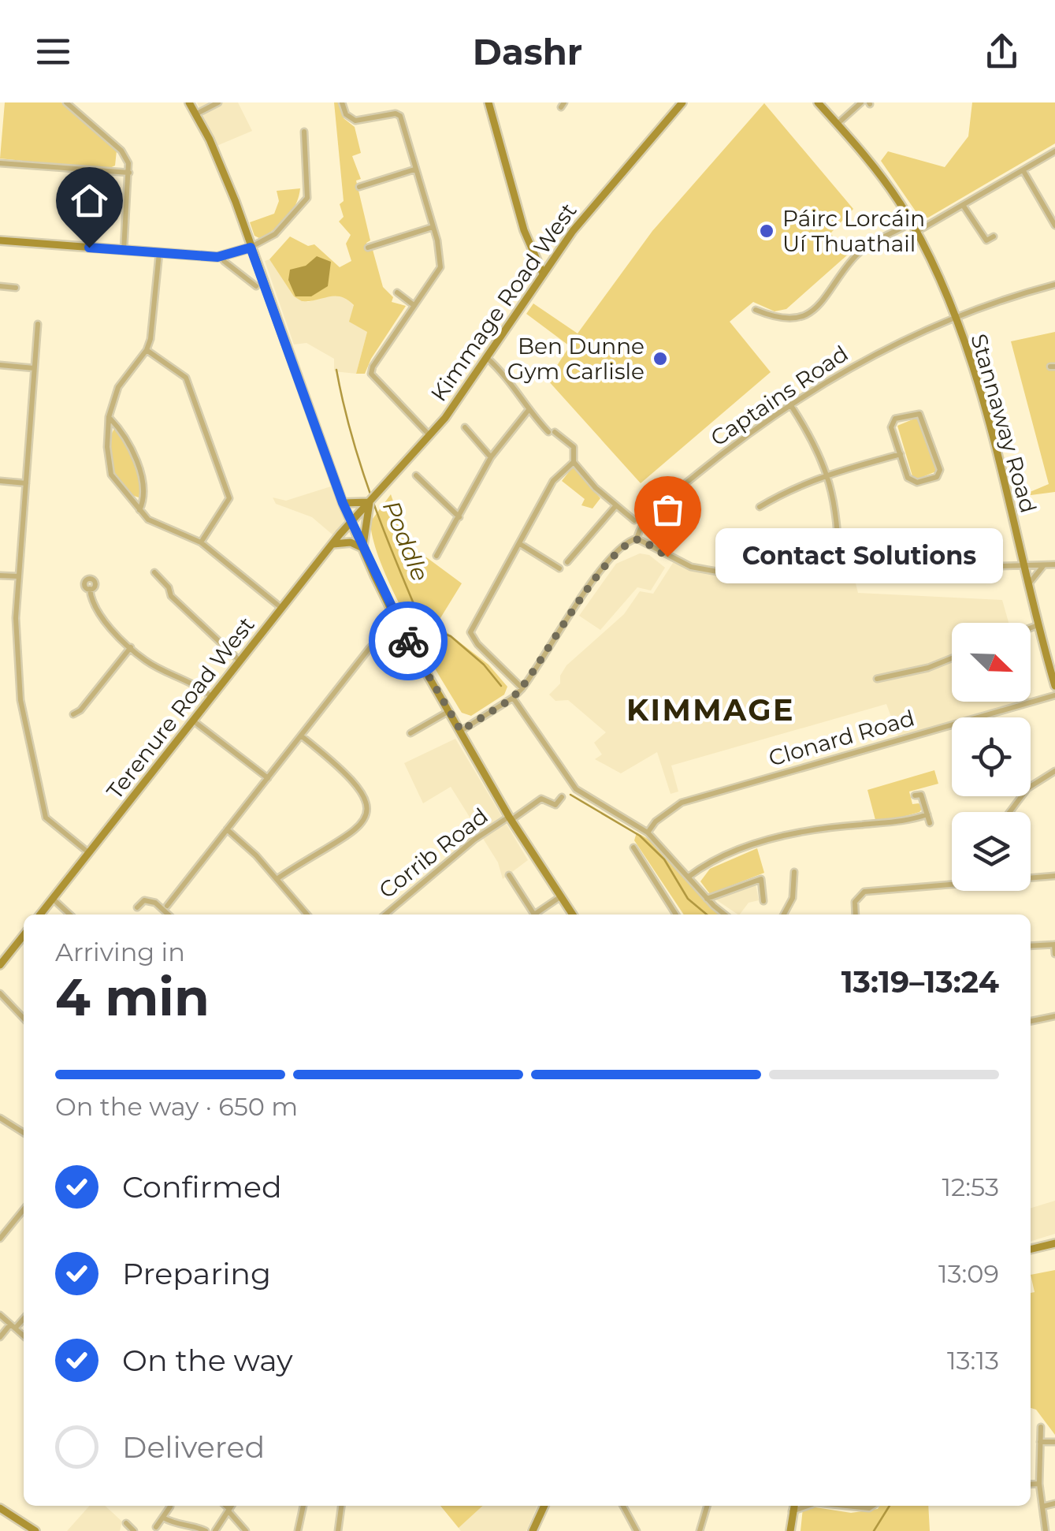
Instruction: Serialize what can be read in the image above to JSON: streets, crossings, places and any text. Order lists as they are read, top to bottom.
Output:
{
  "streets": {
    "main road": ["Kimmage Road West", "Stannaway Road", "Terenure Road West"],
    "street": ["Captains Road", "Clonard Road", "Corrib Road"]
  },
  "crossings": [
    ["Kimmage Road West", "Terenure Road West"],
    ["Captains Road", "Stannaway Road"]
  ],
  "districts": ["KIMMAGE"],
  "water": ["Poddle"],
  "places": ["Páirc Lorcáin Uí Thuathail", "Ben Dunne Gym Carlisle", "Contact Solutions"],
  "north": "bottom right",
  "page": {
    "header": "Dashr",
    "bubble": "Contact Solutions",
    "heading": ["4 min", "Arriving in", "13:19–13:24"],
    "bar": "On the way · 650 m",
    "list": [
      ["Confirmed", "12:53"],
      ["Preparing", "13:09"],
      ["On the way", "13:13"],
      "Delivered"
    ]
  }
}
